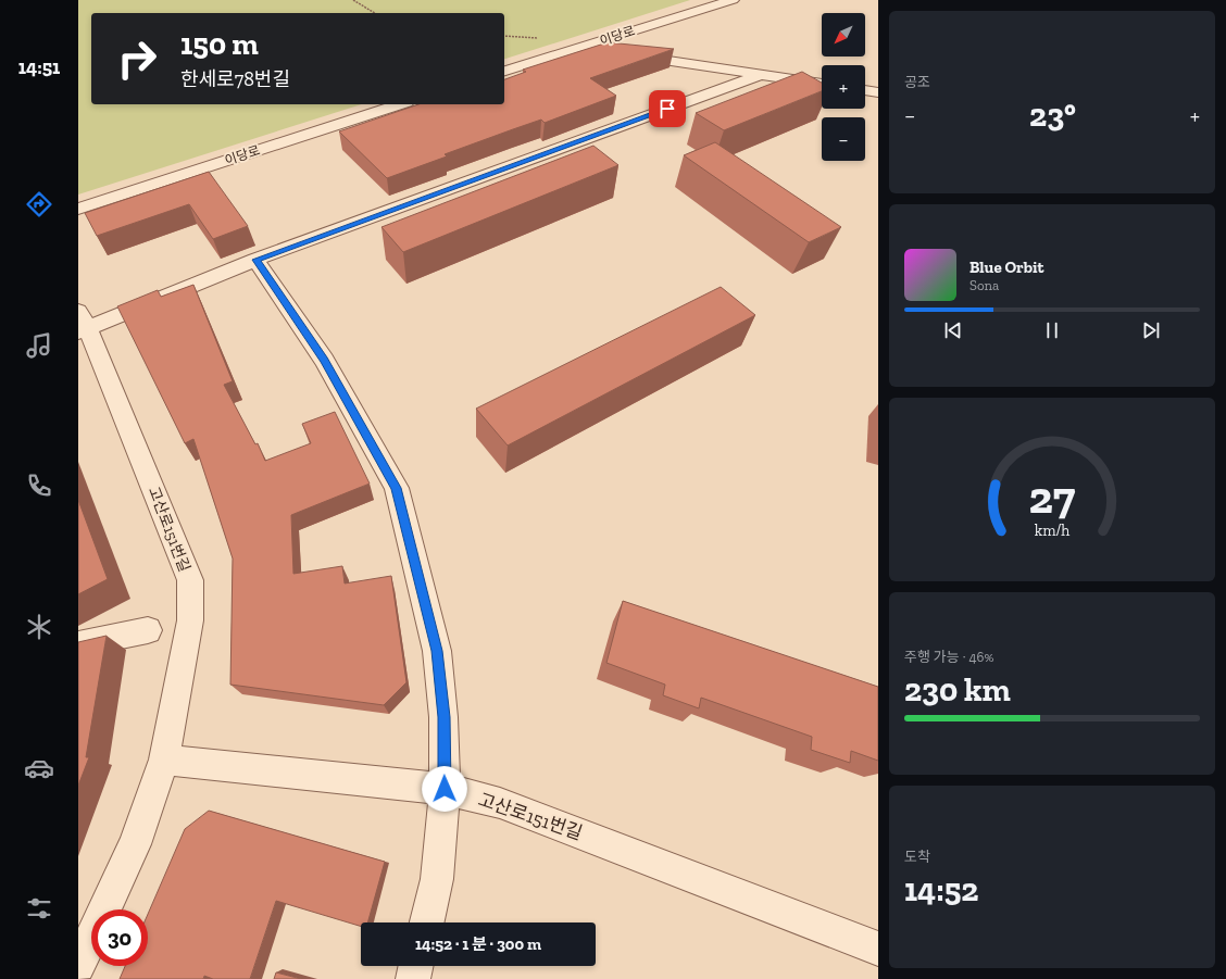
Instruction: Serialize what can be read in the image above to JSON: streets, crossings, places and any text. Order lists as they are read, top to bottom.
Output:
{
  "streets": {
    "street": ["이당로", "고산로151번길"]
  },
  "north": "bottom left",
  "page": {
    "tabs": "14:51",
    "tile": [
      "공조",
      ["주행 가능 · 46%", "230 km"],
      ["도착", "14:52"]
    ],
    "map_buttons": ["+", "−"],
    "turn": ["150 m", "한세로78번길"],
    "heat": ["−", "23°", "+"],
    "song": ["Blue Orbit", "Sona"],
    "limit": "30",
    "trip": "14:52 · 1 분 · 300 m",
    "gauge": ["27", "km/h"]
  }
}
